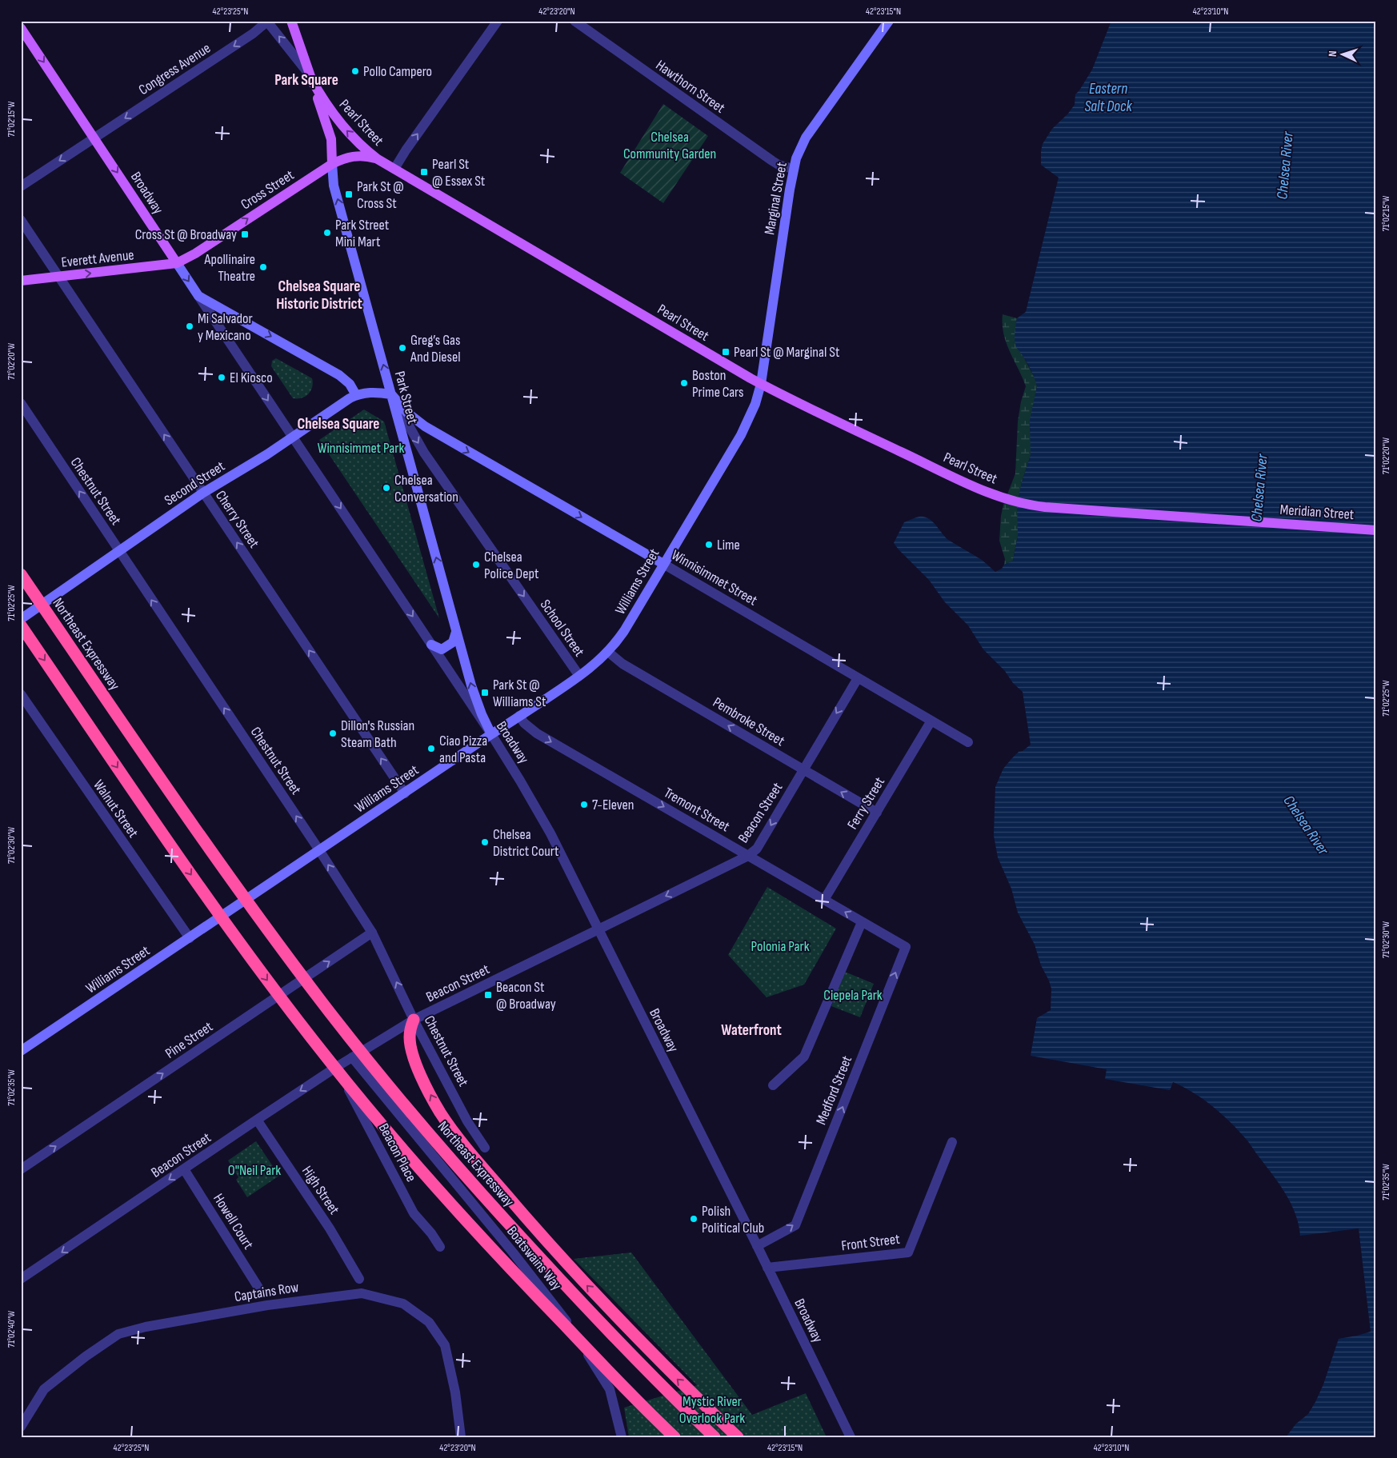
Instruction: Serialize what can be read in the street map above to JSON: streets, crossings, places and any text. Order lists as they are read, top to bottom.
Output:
{
  "streets": {
    "highway": ["Northeast Expressway"],
    "main road": [
      "Pearl Street",
      "Cross Street",
      "Broadway",
      "Marginal Street",
      "Everett Avenue",
      "Park Street",
      "Second Street",
      "Meridian Street",
      "Winnisimmet Street",
      "Williams Street"
    ],
    "street": [
      "Congress Avenue",
      "Hawthorn Street",
      "Chestnut Street",
      "Cherry Street",
      "School Street",
      "Pembroke Street",
      "Ferry Street",
      "Walnut Street",
      "Tremont Street",
      "Beacon Street",
      "Pine Street",
      "Medford Street",
      "Beacon Place",
      "High Street",
      "Howell Court",
      "Front Street",
      "Boatswains Way",
      "Captains Row"
    ]
  },
  "crossings": [
    ["Congress Avenue", "Pearl Street"],
    ["Congress Avenue", "Broadway"],
    ["Hawthorn Street", "Marginal Street"],
    ["Pearl Street", "Cross Street"],
    ["Pearl Street", "Marginal Street"],
    ["Pearl Street", "Park Street"],
    ["Pearl Street", "Meridian Street"],
    ["Pearl Street", "Williams Street"],
    ["Cross Street", "Broadway"],
    ["Cross Street", "Everett Avenue"],
    ["Cross Street", "Park Street"],
    ["Broadway", "Everett Avenue"],
    ["Broadway", "Park Street"],
    ["Broadway", "Second Street"],
    ["Broadway", "Williams Street"],
    ["Broadway", "Beacon Street"],
    ["Broadway", "Medford Street"],
    ["Broadway", "Front Street"],
    ["Marginal Street", "Williams Street"],
    ["Everett Avenue", "Cherry Street"],
    ["Park Street", "Second Street"],
    ["Park Street", "Winnisimmet Street"],
    ["Park Street", "Williams Street"],
    ["Park Street", "School Street"],
    ["Second Street", "Chestnut Street"],
    ["Second Street", "Cherry Street"],
    ["Second Street", "Winnisimmet Street"],
    ["Second Street", "School Street"],
    ["Chestnut Street", "Williams Street"],
    ["Chestnut Street", "Beacon Street"],
    ["Chestnut Street", "Pine Street"],
    ["Cherry Street", "Williams Street"],
    ["Winnisimmet Street", "Williams Street"],
    ["Winnisimmet Street", "School Street"],
    ["Winnisimmet Street", "Ferry Street"],
    ["Winnisimmet Street", "Beacon Street"],
    ["Williams Street", "School Street"],
    ["Williams Street", "Pembroke Street"],
    ["Williams Street", "Walnut Street"],
    ["Williams Street", "Tremont Street"],
    ["Pembroke Street", "Ferry Street"],
    ["Pembroke Street", "Beacon Street"],
    ["Ferry Street", "Tremont Street"],
    ["Tremont Street", "Beacon Street"],
    ["Tremont Street", "Medford Street"],
    ["Beacon Street", "Beacon Place"],
    ["Beacon Street", "High Street"],
    ["Beacon Street", "Howell Court"],
    ["Beacon Street", "Boatswains Way"]
  ],
  "one_way": [
    "Congress Avenue",
    "Cross Street",
    "Broadway",
    "Everett Avenue",
    "Park Street",
    "Chestnut Street",
    "Cherry Street",
    "Winnisimmet Street",
    "School Street",
    "Pembroke Street",
    "Beacon Street",
    "Pine Street"
  ],
  "districts": [
    "Park Square",
    "Chelsea Square Historic District",
    "Chelsea Square",
    "Waterfront"
  ],
  "water": ["Eastern Salt Dock", "Chelsea River"],
  "parks": [
    "Chelsea Community Garden",
    "Winnisimmet Park",
    "Polonia Park",
    "Ciepela Park",
    "O\"Neil Park",
    "Mystic River Overlook Park"
  ],
  "places": {
    "other": [
      "Pollo Campero",
      "Park Street Mini Mart",
      "Apollinaire Theatre",
      "Mi Salvador y Mexicano",
      "Greg’s Gas And Diesel",
      "El Kiosco",
      "Boston Prime Cars",
      "Chelsea Conversation",
      "Lime",
      "Chelsea Police Dept",
      "Dillon's Russian Steam Bath",
      "Ciao Pizza and Pasta",
      "7-Eleven",
      "Chelsea District Court",
      "Polish Political Club"
    ],
    "transit": [
      "Pearl St @ Essex St",
      "Park St @ Cross St",
      "Cross St @ Broadway",
      "Pearl St @ Marginal St",
      "Park St @ Williams St",
      "Beacon St @ Broadway"
    ]
  },
  "north": "left",
  "coordinates": [
    "42°23'25\"N",
    "42°23'20\"N",
    "42°23'15\"N",
    "42°23'10\"N",
    "71°02'15\"W",
    "71°02'20\"W",
    "71°02'25\"W",
    "71°02'30\"W",
    "71°02'35\"W",
    "71°02'40\"W"
  ]
}
